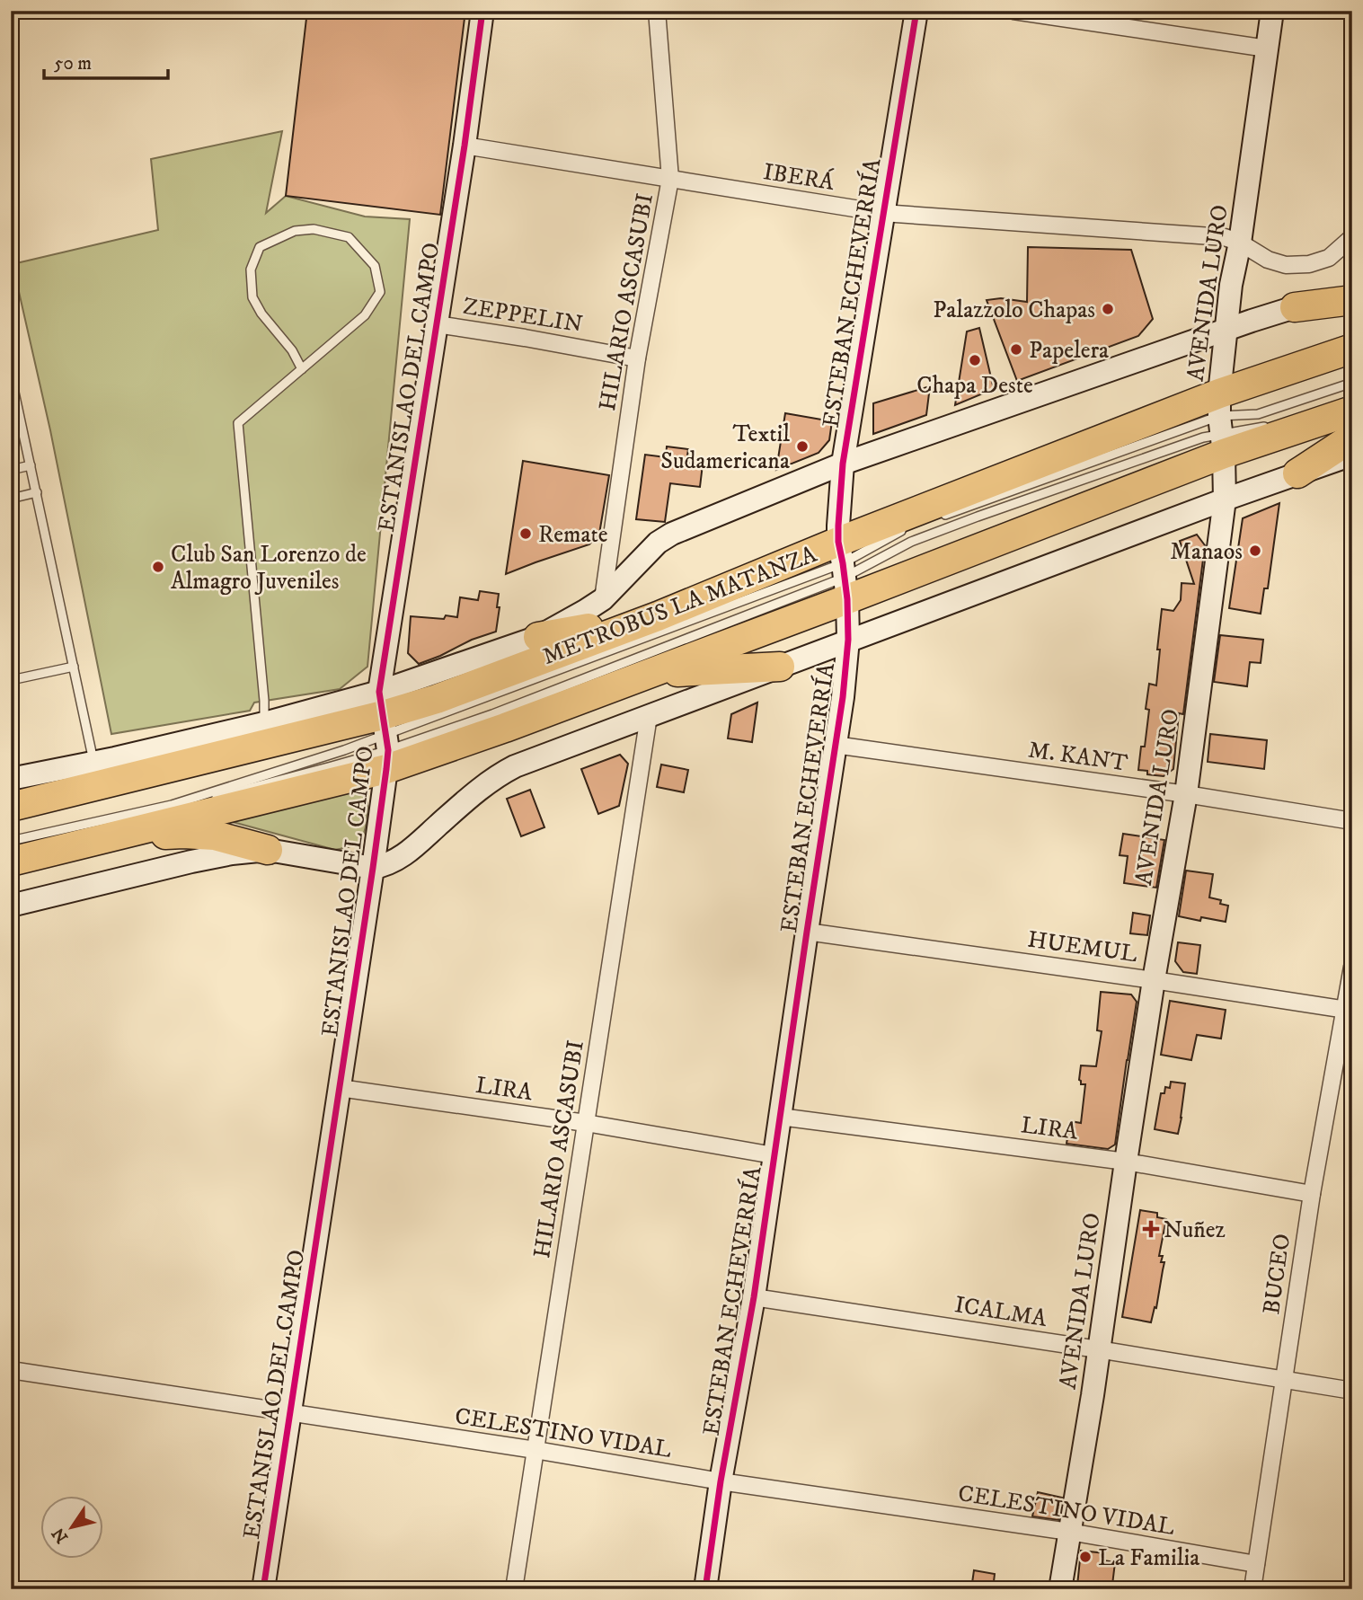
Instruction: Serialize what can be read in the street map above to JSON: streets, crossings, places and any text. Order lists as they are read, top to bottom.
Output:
{
  "streets": {
    "street": [
      "IBERÁ",
      "ESTEBAN ECHEVERRÍA",
      "AVENIDA LURO",
      "HILARIO ASCASUBI",
      "ZEPPELIN",
      "ESTANISLAO DEL CAMPO",
      "M. KANT",
      "HUEMUL",
      "LIRA",
      "BUCEO",
      "ICALMA",
      "CELESTINO VIDAL"
    ],
    "lane": ["METROBUS LA MATANZA"]
  },
  "crossings": [
    ["IBERÁ", "ESTEBAN ECHEVERRÍA"],
    ["IBERÁ", "AVENIDA LURO"],
    ["IBERÁ", "HILARIO ASCASUBI"],
    ["IBERÁ", "ESTANISLAO DEL CAMPO"],
    ["ESTEBAN ECHEVERRÍA", "METROBUS LA MATANZA"],
    ["ESTEBAN ECHEVERRÍA", "M. KANT"],
    ["ESTEBAN ECHEVERRÍA", "HUEMUL"],
    ["ESTEBAN ECHEVERRÍA", "LIRA"],
    ["ESTEBAN ECHEVERRÍA", "ICALMA"],
    ["ESTEBAN ECHEVERRÍA", "CELESTINO VIDAL"],
    ["AVENIDA LURO", "M. KANT"],
    ["AVENIDA LURO", "HUEMUL"],
    ["AVENIDA LURO", "LIRA"],
    ["AVENIDA LURO", "ICALMA"],
    ["AVENIDA LURO", "CELESTINO VIDAL"],
    ["HILARIO ASCASUBI", "ZEPPELIN"],
    ["HILARIO ASCASUBI", "LIRA"],
    ["HILARIO ASCASUBI", "CELESTINO VIDAL"],
    ["ZEPPELIN", "ESTANISLAO DEL CAMPO"],
    ["ESTANISLAO DEL CAMPO", "METROBUS LA MATANZA"],
    ["ESTANISLAO DEL CAMPO", "LIRA"],
    ["ESTANISLAO DEL CAMPO", "CELESTINO VIDAL"],
    ["HUEMUL", "BUCEO"],
    ["LIRA", "BUCEO"],
    ["BUCEO", "ICALMA"],
    ["BUCEO", "CELESTINO VIDAL"]
  ],
  "places": {
    "other": [
      "Palazzolo Chapas",
      "Papelera",
      "Chapa Deste",
      "Textil Sudamericana",
      "Remate",
      "Manaos",
      "Club San Lorenzo de Almagro Juveniles",
      "La Familia"
    ],
    "health": ["Nuñez"]
  },
  "scale_bar": "50 m",
  "north": "bottom left"
}
